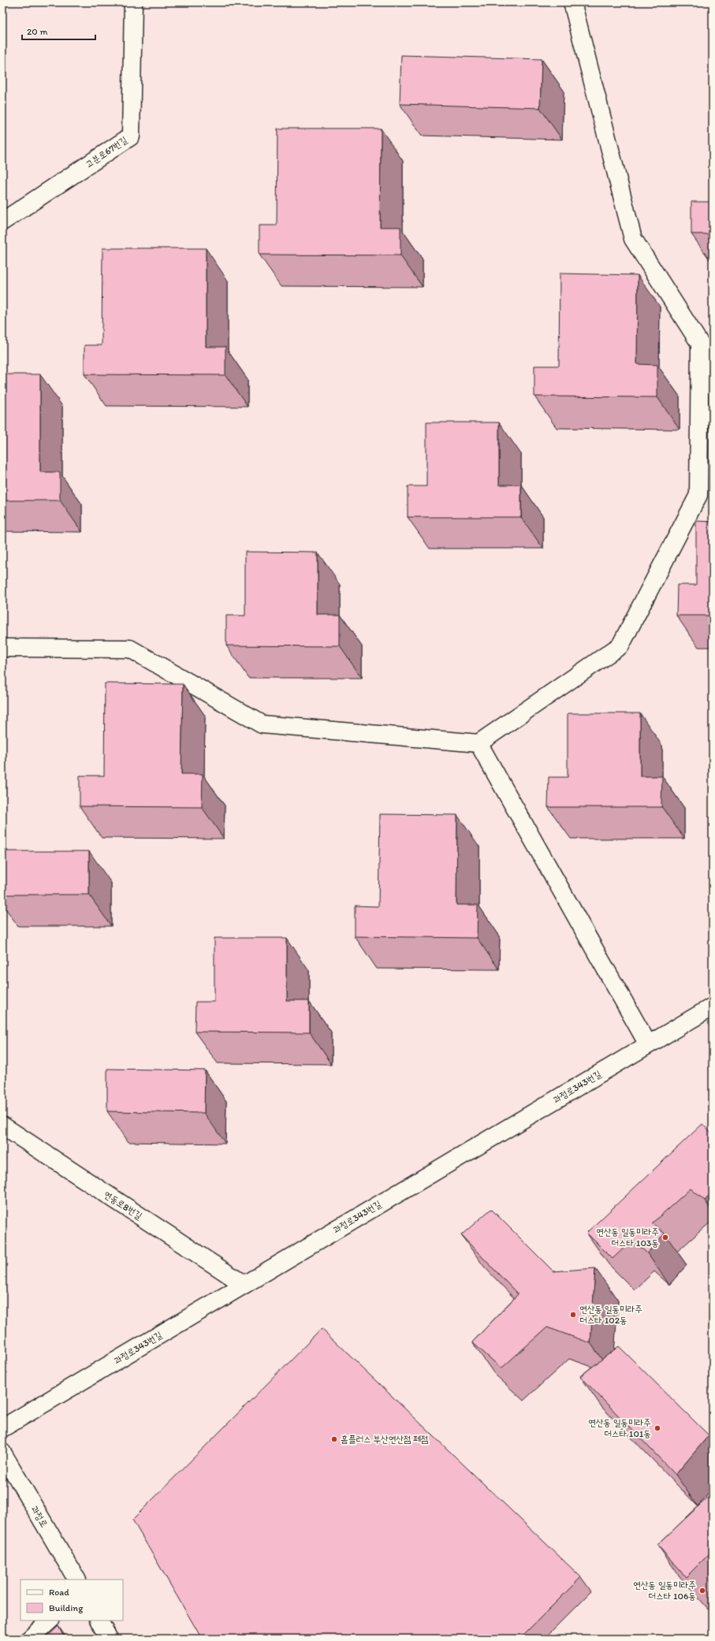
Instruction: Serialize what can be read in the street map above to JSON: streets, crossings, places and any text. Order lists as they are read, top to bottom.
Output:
{
  "streets": {
    "street": [
      "고분로67번길",
      "과정로343번길",
      "연동로8번길",
      "과정로"
    ]
  },
  "crossings": [
    ["과정로343번길", "연동로8번길"]
  ],
  "places": [
    "연산동 일동미라주 더스타 103동",
    "연산동 일동미라주 더스타 102동",
    "연산동 일동미라주 더스타 101동",
    "홈플러스 부산연산점 페점",
    "연산동 일동미라주 더스타 106동"
  ],
  "legend": ["Road", "Building"],
  "scale_bar": "20 m"
}
